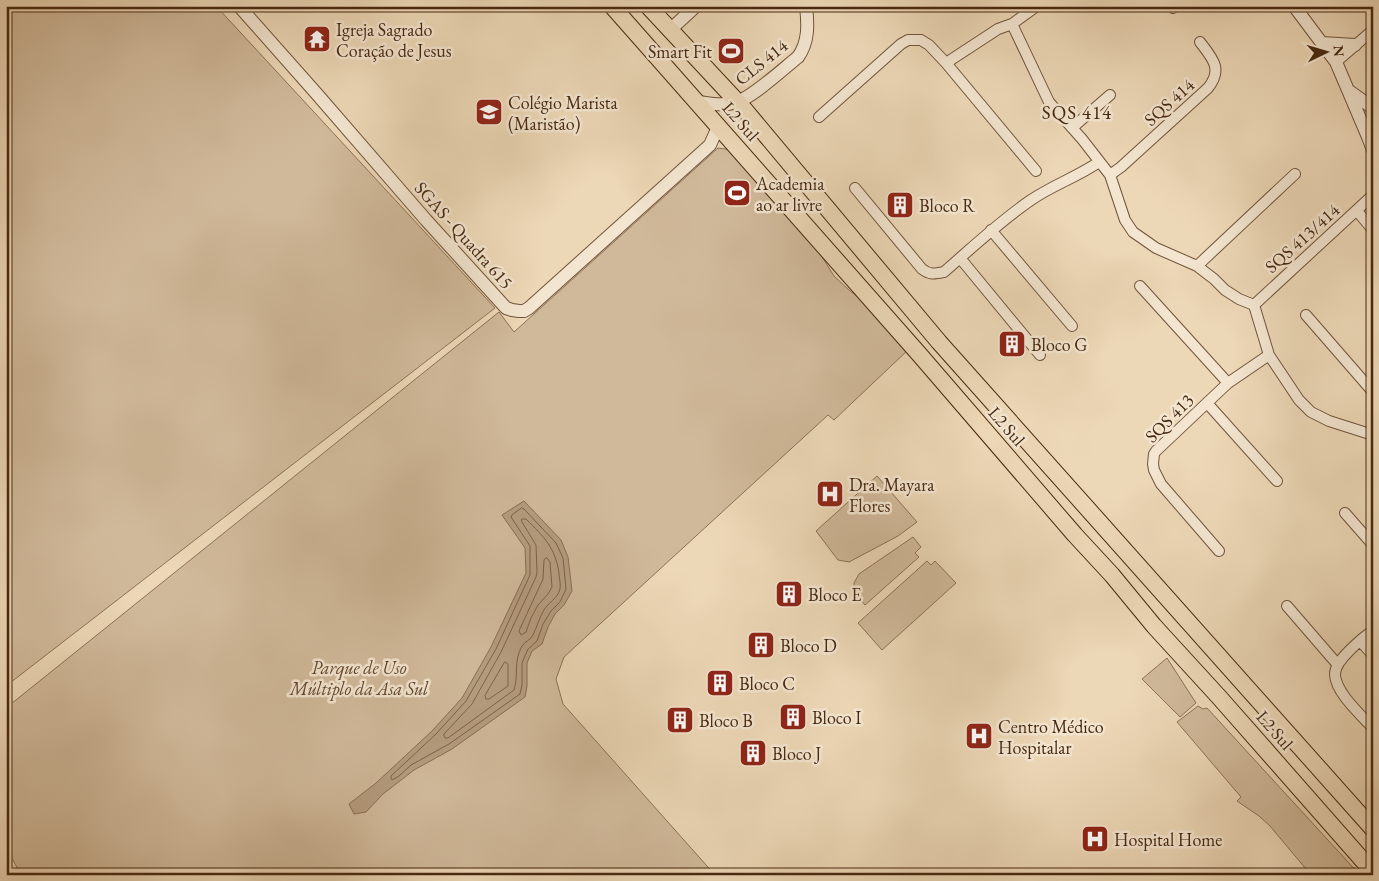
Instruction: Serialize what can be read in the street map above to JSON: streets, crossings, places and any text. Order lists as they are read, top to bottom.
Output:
{
  "streets": {
    "main road": ["L2 Sul"],
    "street": [
      "CLS 414",
      "SQS 414",
      "SGAS - Quadra 615",
      "SQS 413/414",
      "SQS 413"
    ]
  },
  "crossings": [
    ["CLS 414", "L2 Sul"],
    ["L2 Sul", "SGAS - Quadra 615"]
  ],
  "districts": ["SQS 414"],
  "parks": ["Parque de Uso Múltiplo da Asa Sul"],
  "places": {
    "temple": ["Igreja Sagrado Coração de Jesus"],
    "sports": ["Smart Fit", "Academia ao ar livre"],
    "school or university": ["Colégio Marista (Maristão)"],
    "building": [
      "Bloco R",
      "Bloco G",
      "Bloco E",
      "Bloco D",
      "Bloco C",
      "Bloco I",
      "Bloco B",
      "Bloco J"
    ],
    "hospital": ["Dra. Mayara Flores", "Centro Médico Hospitalar", "Hospital Home"]
  },
  "north": "right"
}
